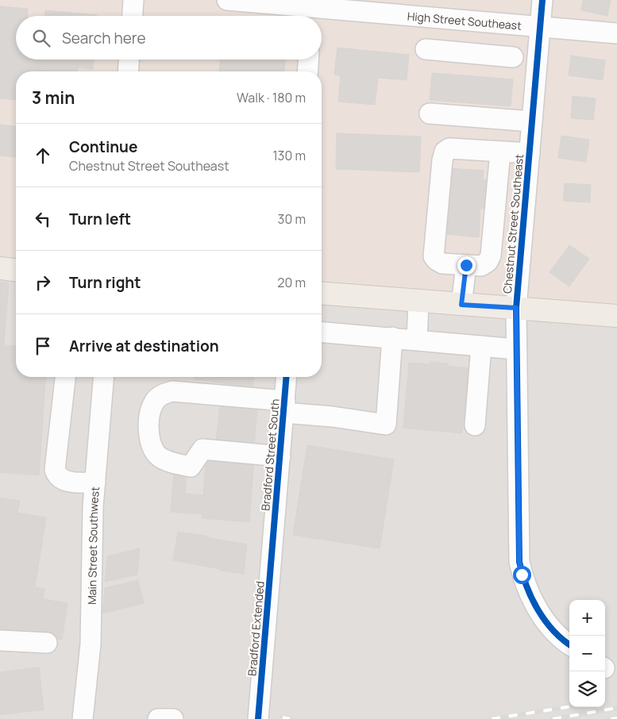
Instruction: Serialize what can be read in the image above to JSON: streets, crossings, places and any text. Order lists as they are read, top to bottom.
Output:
{
  "streets": {
    "street": [
      "High Street Southeast",
      "Chestnut Street Southeast",
      "Bradford Street South",
      "Main Street Southwest",
      "Bradford Extended"
    ]
  },
  "crossings": [
    ["High Street Southeast", "Chestnut Street Southeast"],
    ["Bradford Street South", "Bradford Extended"]
  ],
  "page": {
    "search": "Search here",
    "heading": ["3 min", "Walk · 180 m"],
    "list": [
      ["Continue", "Chestnut Street Southeast", "130 m"],
      ["Turn left", "30 m"],
      ["Turn right", "20 m"],
      "Arrive at destination"
    ],
    "map_buttons": ["+", "−"]
  }
}
